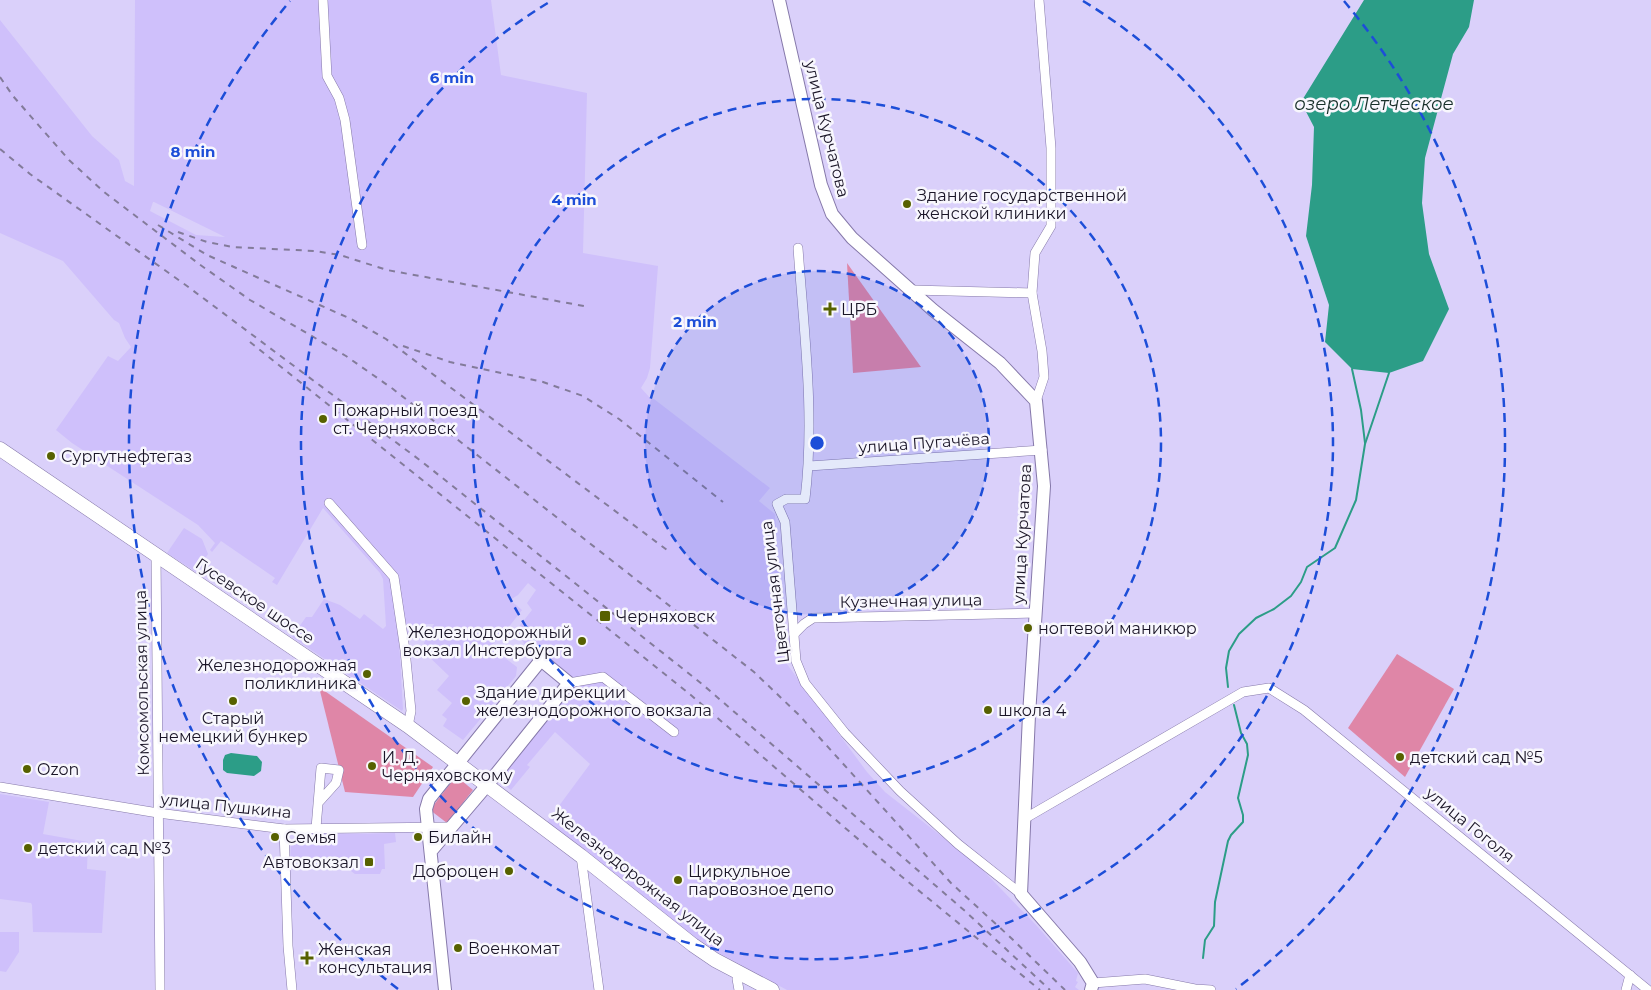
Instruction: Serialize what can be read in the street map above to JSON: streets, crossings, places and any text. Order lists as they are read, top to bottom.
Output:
{
  "streets": {
    "highway": ["Гусевское шоссе", "Железнодорожная улица"],
    "main road": ["улица Курчатова"],
    "street": [
      "улица Пугачёва",
      "Цветочная улица",
      "Кузнечная улица",
      "Комсомольская улица",
      "улица Пушкина",
      "улица Гоголя"
    ]
  },
  "crossings": [
    ["улица Курчатова", "улица Пугачёва"],
    ["улица Курчатова", "Цветочная улица"],
    ["улица Курчатова", "Кузнечная улица"],
    ["улица Курчатова", "улица Гоголя"],
    ["улица Пугачёва", "Цветочная улица"],
    ["Цветочная улица", "Кузнечная улица"],
    ["Гусевское шоссе", "Комсомольская улица"],
    ["Гусевское шоссе", "Железнодорожная улица"],
    ["Комсомольская улица", "улица Пушкина"]
  ],
  "water": ["озеро Летческое"],
  "places": {
    "other": [
      "Здание государственной женской клиники",
      "Пожарный поезд ст. Черняховск",
      "Сургутнефтегаз",
      "ногтевой маникюр",
      "Железнодорожный вокзал Инстербурга",
      "Железнодорожная поликлиника",
      "Старый немецкий бункер",
      "Здание дирекции железнодорожного вокзала",
      "школа 4",
      "детский сад №5",
      "И. Д. Черняховскому",
      "Ozon",
      "Семья",
      "Билайн",
      "детский сад №3",
      "Доброцен",
      "Циркульное паровозное депо",
      "Военкомат"
    ],
    "health": ["ЦРБ", "Женская консультация"],
    "transit": ["Черняховск", "Автовокзал"]
  },
  "rings": [
    "6 min",
    "8 min",
    "4 min",
    "2 min"
  ]
}
